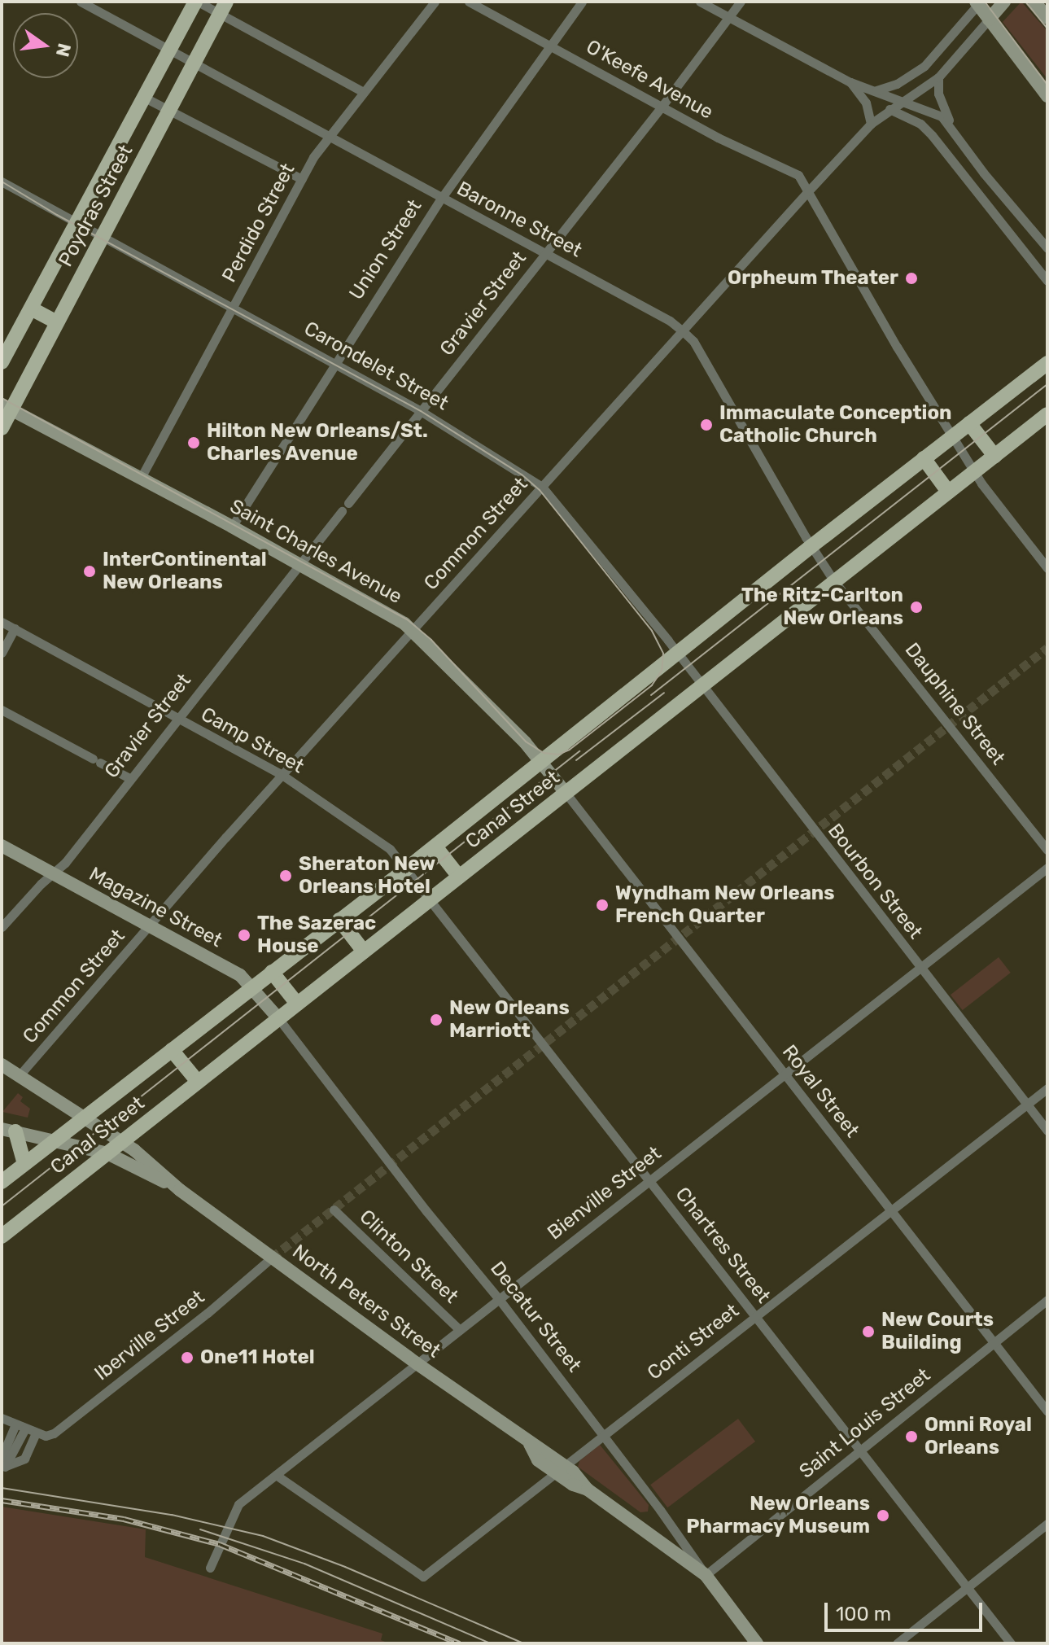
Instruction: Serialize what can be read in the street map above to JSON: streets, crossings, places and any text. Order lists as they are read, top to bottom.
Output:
{
  "streets": {
    "main road": ["Poydras Street", "Canal Street"],
    "street": [
      "O'Keefe Avenue",
      "Baronne Street",
      "Perdido Street",
      "Union Street",
      "Gravier Street",
      "Carondelet Street",
      "Common Street",
      "Saint Charles Avenue",
      "Dauphine Street",
      "Camp Street",
      "Bourbon Street",
      "Magazine Street",
      "Royal Street",
      "Bienville Street",
      "Chartres Street",
      "Clinton Street",
      "North Peters Street",
      "Decatur Street",
      "Iberville Street",
      "Conti Street",
      "Saint Louis Street"
    ]
  },
  "crossings": [
    ["O'Keefe Avenue", "Union Street"],
    ["O'Keefe Avenue", "Gravier Street"],
    ["O'Keefe Avenue", "Common Street"],
    ["O'Keefe Avenue", "Canal Street"],
    ["Poydras Street", "Baronne Street"],
    ["Poydras Street", "Carondelet Street"],
    ["Poydras Street", "Saint Charles Avenue"],
    ["Baronne Street", "Perdido Street"],
    ["Baronne Street", "Union Street"],
    ["Baronne Street", "Gravier Street"],
    ["Baronne Street", "Common Street"],
    ["Baronne Street", "Dauphine Street"],
    ["Baronne Street", "Canal Street"],
    ["Perdido Street", "Carondelet Street"],
    ["Perdido Street", "Saint Charles Avenue"],
    ["Union Street", "Carondelet Street"],
    ["Union Street", "Saint Charles Avenue"],
    ["Gravier Street", "Carondelet Street"],
    ["Gravier Street", "Saint Charles Avenue"],
    ["Gravier Street", "Camp Street"],
    ["Gravier Street", "Magazine Street"],
    ["Carondelet Street", "Common Street"],
    ["Carondelet Street", "Canal Street"],
    ["Carondelet Street", "Bourbon Street"],
    ["Common Street", "Saint Charles Avenue"],
    ["Common Street", "Camp Street"],
    ["Common Street", "Magazine Street"],
    ["Common Street", "North Peters Street"],
    ["Saint Charles Avenue", "Canal Street"],
    ["Saint Charles Avenue", "Royal Street"],
    ["Dauphine Street", "Canal Street"],
    ["Camp Street", "Canal Street"],
    ["Camp Street", "Chartres Street"],
    ["Canal Street", "Bourbon Street"],
    ["Canal Street", "Magazine Street"],
    ["Canal Street", "Royal Street"],
    ["Canal Street", "Chartres Street"],
    ["Canal Street", "North Peters Street"],
    ["Canal Street", "Decatur Street"],
    ["Bourbon Street", "Bienville Street"],
    ["Bourbon Street", "Conti Street"],
    ["Magazine Street", "Decatur Street"],
    ["Royal Street", "Bienville Street"],
    ["Royal Street", "Conti Street"],
    ["Royal Street", "Saint Louis Street"],
    ["Bienville Street", "Chartres Street"],
    ["Bienville Street", "Clinton Street"],
    ["Bienville Street", "North Peters Street"],
    ["Bienville Street", "Decatur Street"],
    ["Bienville Street", "Conti Street"],
    ["Chartres Street", "Conti Street"],
    ["Chartres Street", "Saint Louis Street"],
    ["North Peters Street", "Decatur Street"],
    ["North Peters Street", "Iberville Street"],
    ["North Peters Street", "Conti Street"],
    ["North Peters Street", "Saint Louis Street"],
    ["Decatur Street", "Conti Street"],
    ["Decatur Street", "Saint Louis Street"]
  ],
  "places": [
    "Orpheum Theater",
    "Immaculate Conception Catholic Church",
    "Hilton New Orleans/St. Charles Avenue",
    "InterContinental New Orleans",
    "The Ritz-Carlton New Orleans",
    "Sheraton New Orleans Hotel",
    "Wyndham New Orleans French Quarter",
    "The Sazerac House",
    "New Orleans Marriott",
    "New Courts Building",
    "One11 Hotel",
    "Omni Royal Orleans",
    "New Orleans Pharmacy Museum"
  ],
  "scale_bar": "100 m",
  "north": "right"
}
